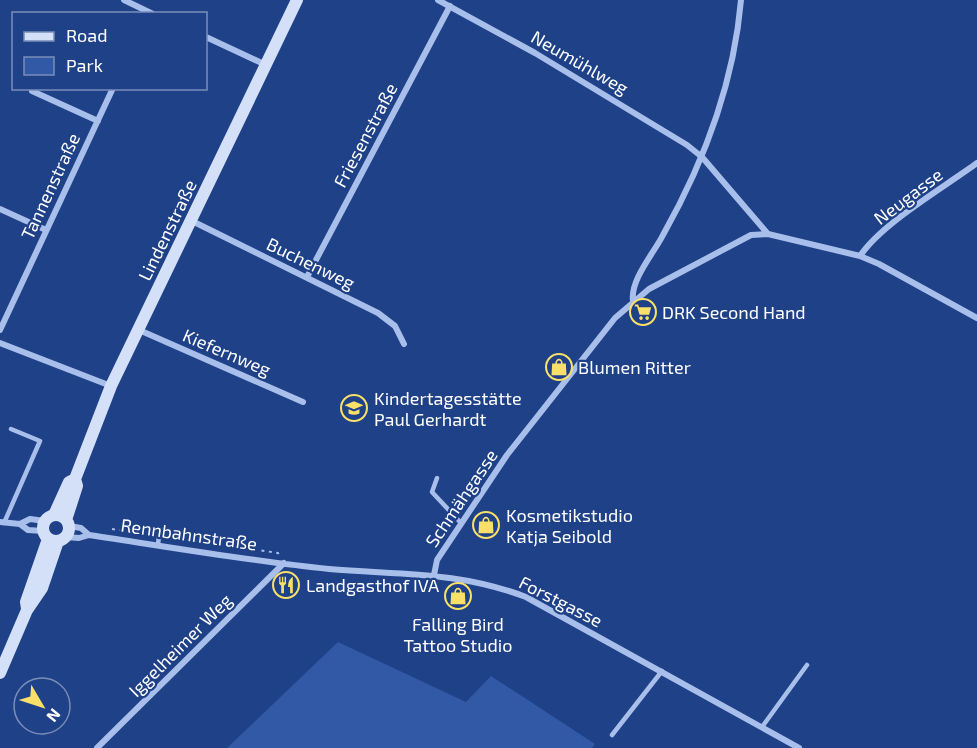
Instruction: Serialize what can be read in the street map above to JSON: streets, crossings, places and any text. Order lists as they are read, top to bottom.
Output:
{
  "streets": {
    "main road": ["Lindenstraße"],
    "street": [
      "Neumühlweg",
      "Friesenstraße",
      "Tannenstraße",
      "Neugasse",
      "Buchenweg",
      "Kiefernweg",
      "Schmähgasse",
      "Rennbahnstraße",
      "Forstgasse",
      "Iggelheimer Weg"
    ]
  },
  "crossings": [
    ["Neumühlweg", "Friesenstraße"],
    ["Neumühlweg", "Schmähgasse"],
    ["Friesenstraße", "Buchenweg"],
    ["Neugasse", "Schmähgasse"],
    ["Lindenstraße", "Buchenweg"],
    ["Lindenstraße", "Kiefernweg"],
    ["Lindenstraße", "Rennbahnstraße"],
    ["Schmähgasse", "Forstgasse"],
    ["Rennbahnstraße", "Forstgasse"],
    ["Rennbahnstraße", "Iggelheimer Weg"],
    ["Forstgasse", "Iggelheimer Weg"]
  ],
  "places": {
    "supermarket": ["DRK Second Hand"],
    "shop": ["Blumen Ritter", "Kosmetikstudio Katja Seibold", "Falling Bird Tattoo Studio"],
    "school or university": ["Kindertagesstätte Paul Gerhardt"],
    "restaurant": ["Landgasthof IVA"]
  },
  "legend": ["Road", "Park"],
  "north": "bottom right"
}
